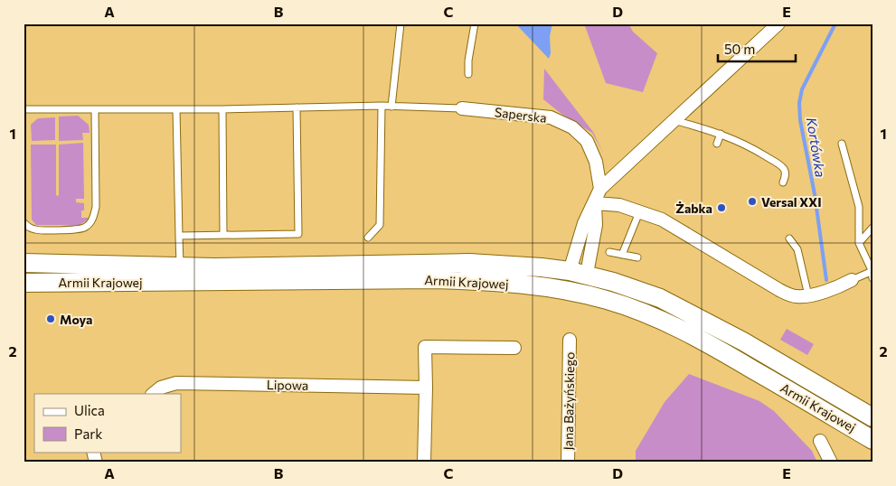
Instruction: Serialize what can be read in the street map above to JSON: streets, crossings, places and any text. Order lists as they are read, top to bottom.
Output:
{
  "streets": {
    "main road": ["Armii Krajowej"],
    "street": ["Saperska", "Lipowa", "Jana Bażyńskiego"]
  },
  "water": ["Kortówka"],
  "places": ["Versal XXI", "Żabka", "Moya"],
  "legend": ["Ulica", "Park"],
  "scale_bar": "50 m",
  "grid": {
    "columns": [
      "A",
      "B",
      "C",
      "D",
      "E"
    ],
    "rows": ["1", "2"]
  }
}
